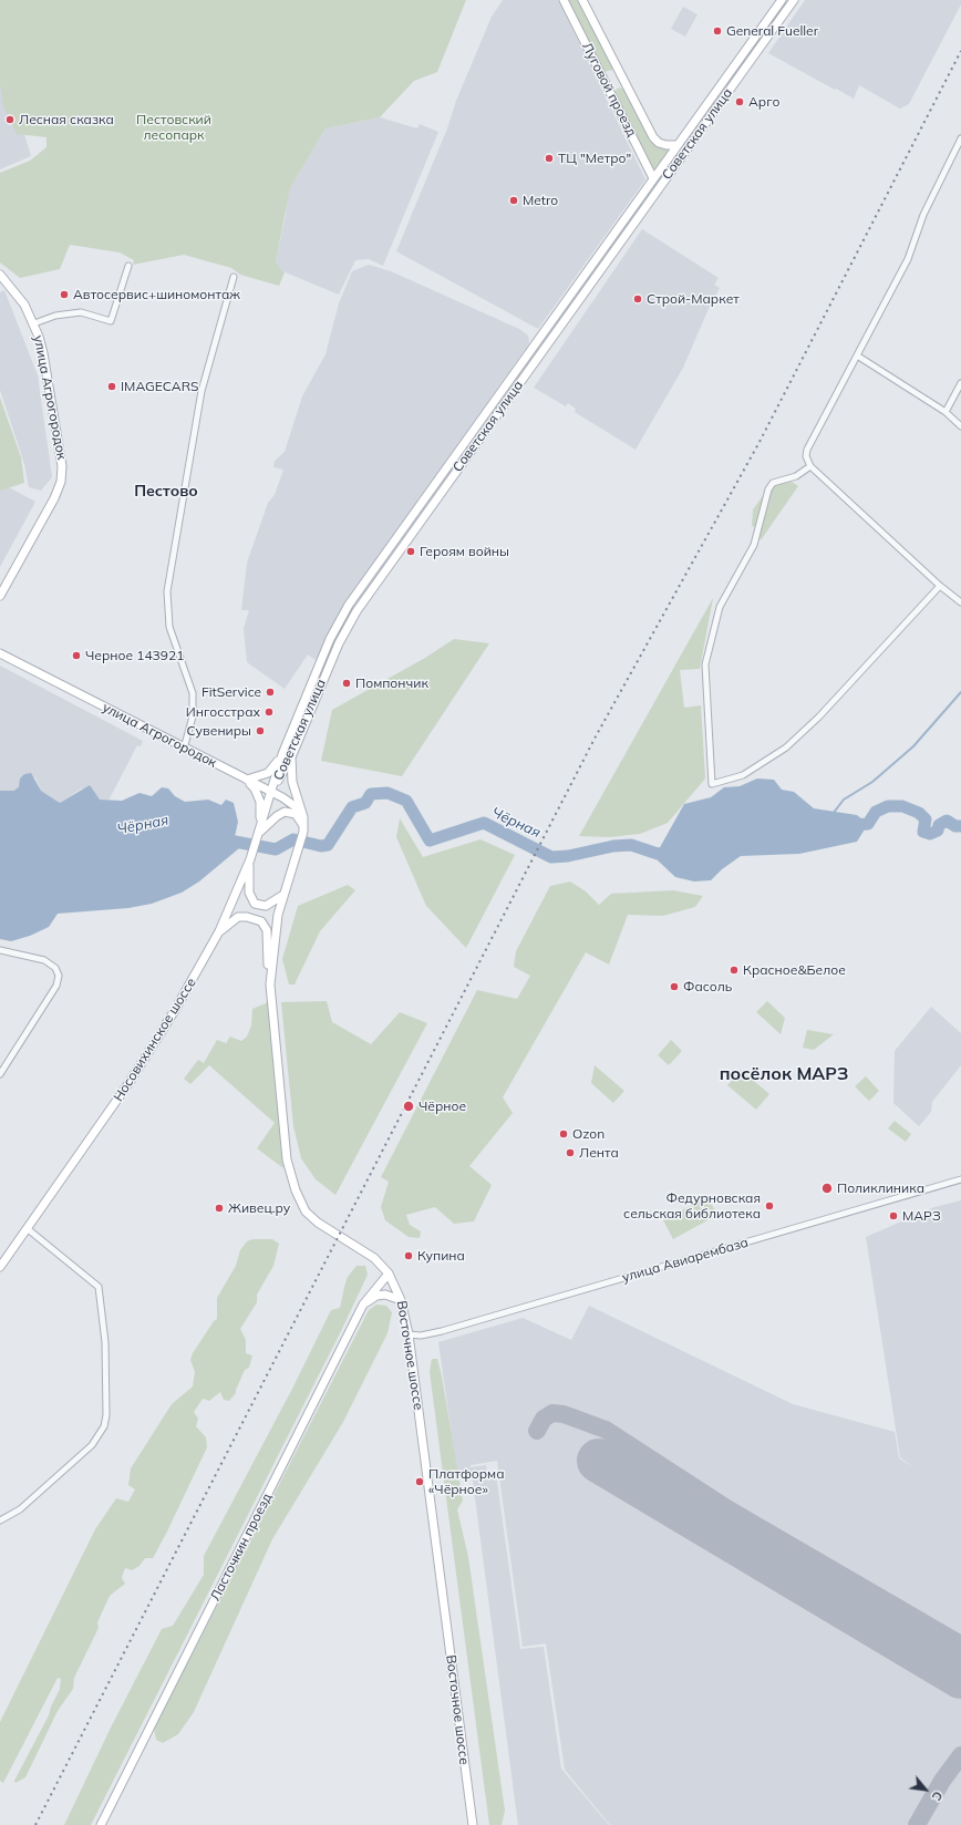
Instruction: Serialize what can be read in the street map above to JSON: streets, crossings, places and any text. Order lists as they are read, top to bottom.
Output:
{
  "streets": {
    "main road": [
      "Луговой проезд",
      "Советская улица",
      "улица Агрогородок",
      "Носовихинское шоссе",
      "Восточное шоссе",
      "Ласточкин проезд"
    ],
    "street": ["улица Авиарембаза"]
  },
  "crossings": [
    ["Луговой проезд", "Советская улица"],
    ["Советская улица", "улица Агрогородок"],
    ["Советская улица", "Носовихинское шоссе"],
    ["Советская улица", "Восточное шоссе"],
    ["улица Агрогородок", "Носовихинское шоссе"],
    ["улица Авиарембаза", "Восточное шоссе"],
    ["Восточное шоссе", "Ласточкин проезд"]
  ],
  "districts": ["Пестово", "посёлок МАРЗ"],
  "water": ["Чёрная"],
  "parks": ["Пестовский лесопарк"],
  "places": [
    "General Fueller",
    "Арго",
    "Лесная сказка",
    "ТЦ \"Метро\"",
    "Metro",
    "Автосервис+шиномонтаж",
    "Строй-Маркет",
    "IMAGECARS",
    "Героям войны",
    "Черное 143921",
    "Помпончик",
    "FitService",
    "Ингосстрах",
    "Сувениры",
    "Красное&Белое",
    "Фасоль",
    "Чёрное",
    "Ozon",
    "Лента",
    "Поликлиника",
    "Федурновская сельская библиотека",
    "Живец.ру",
    "МАРЗ",
    "Купина",
    "Платформа «Чёрное»"
  ],
  "north": "bottom right"
}
